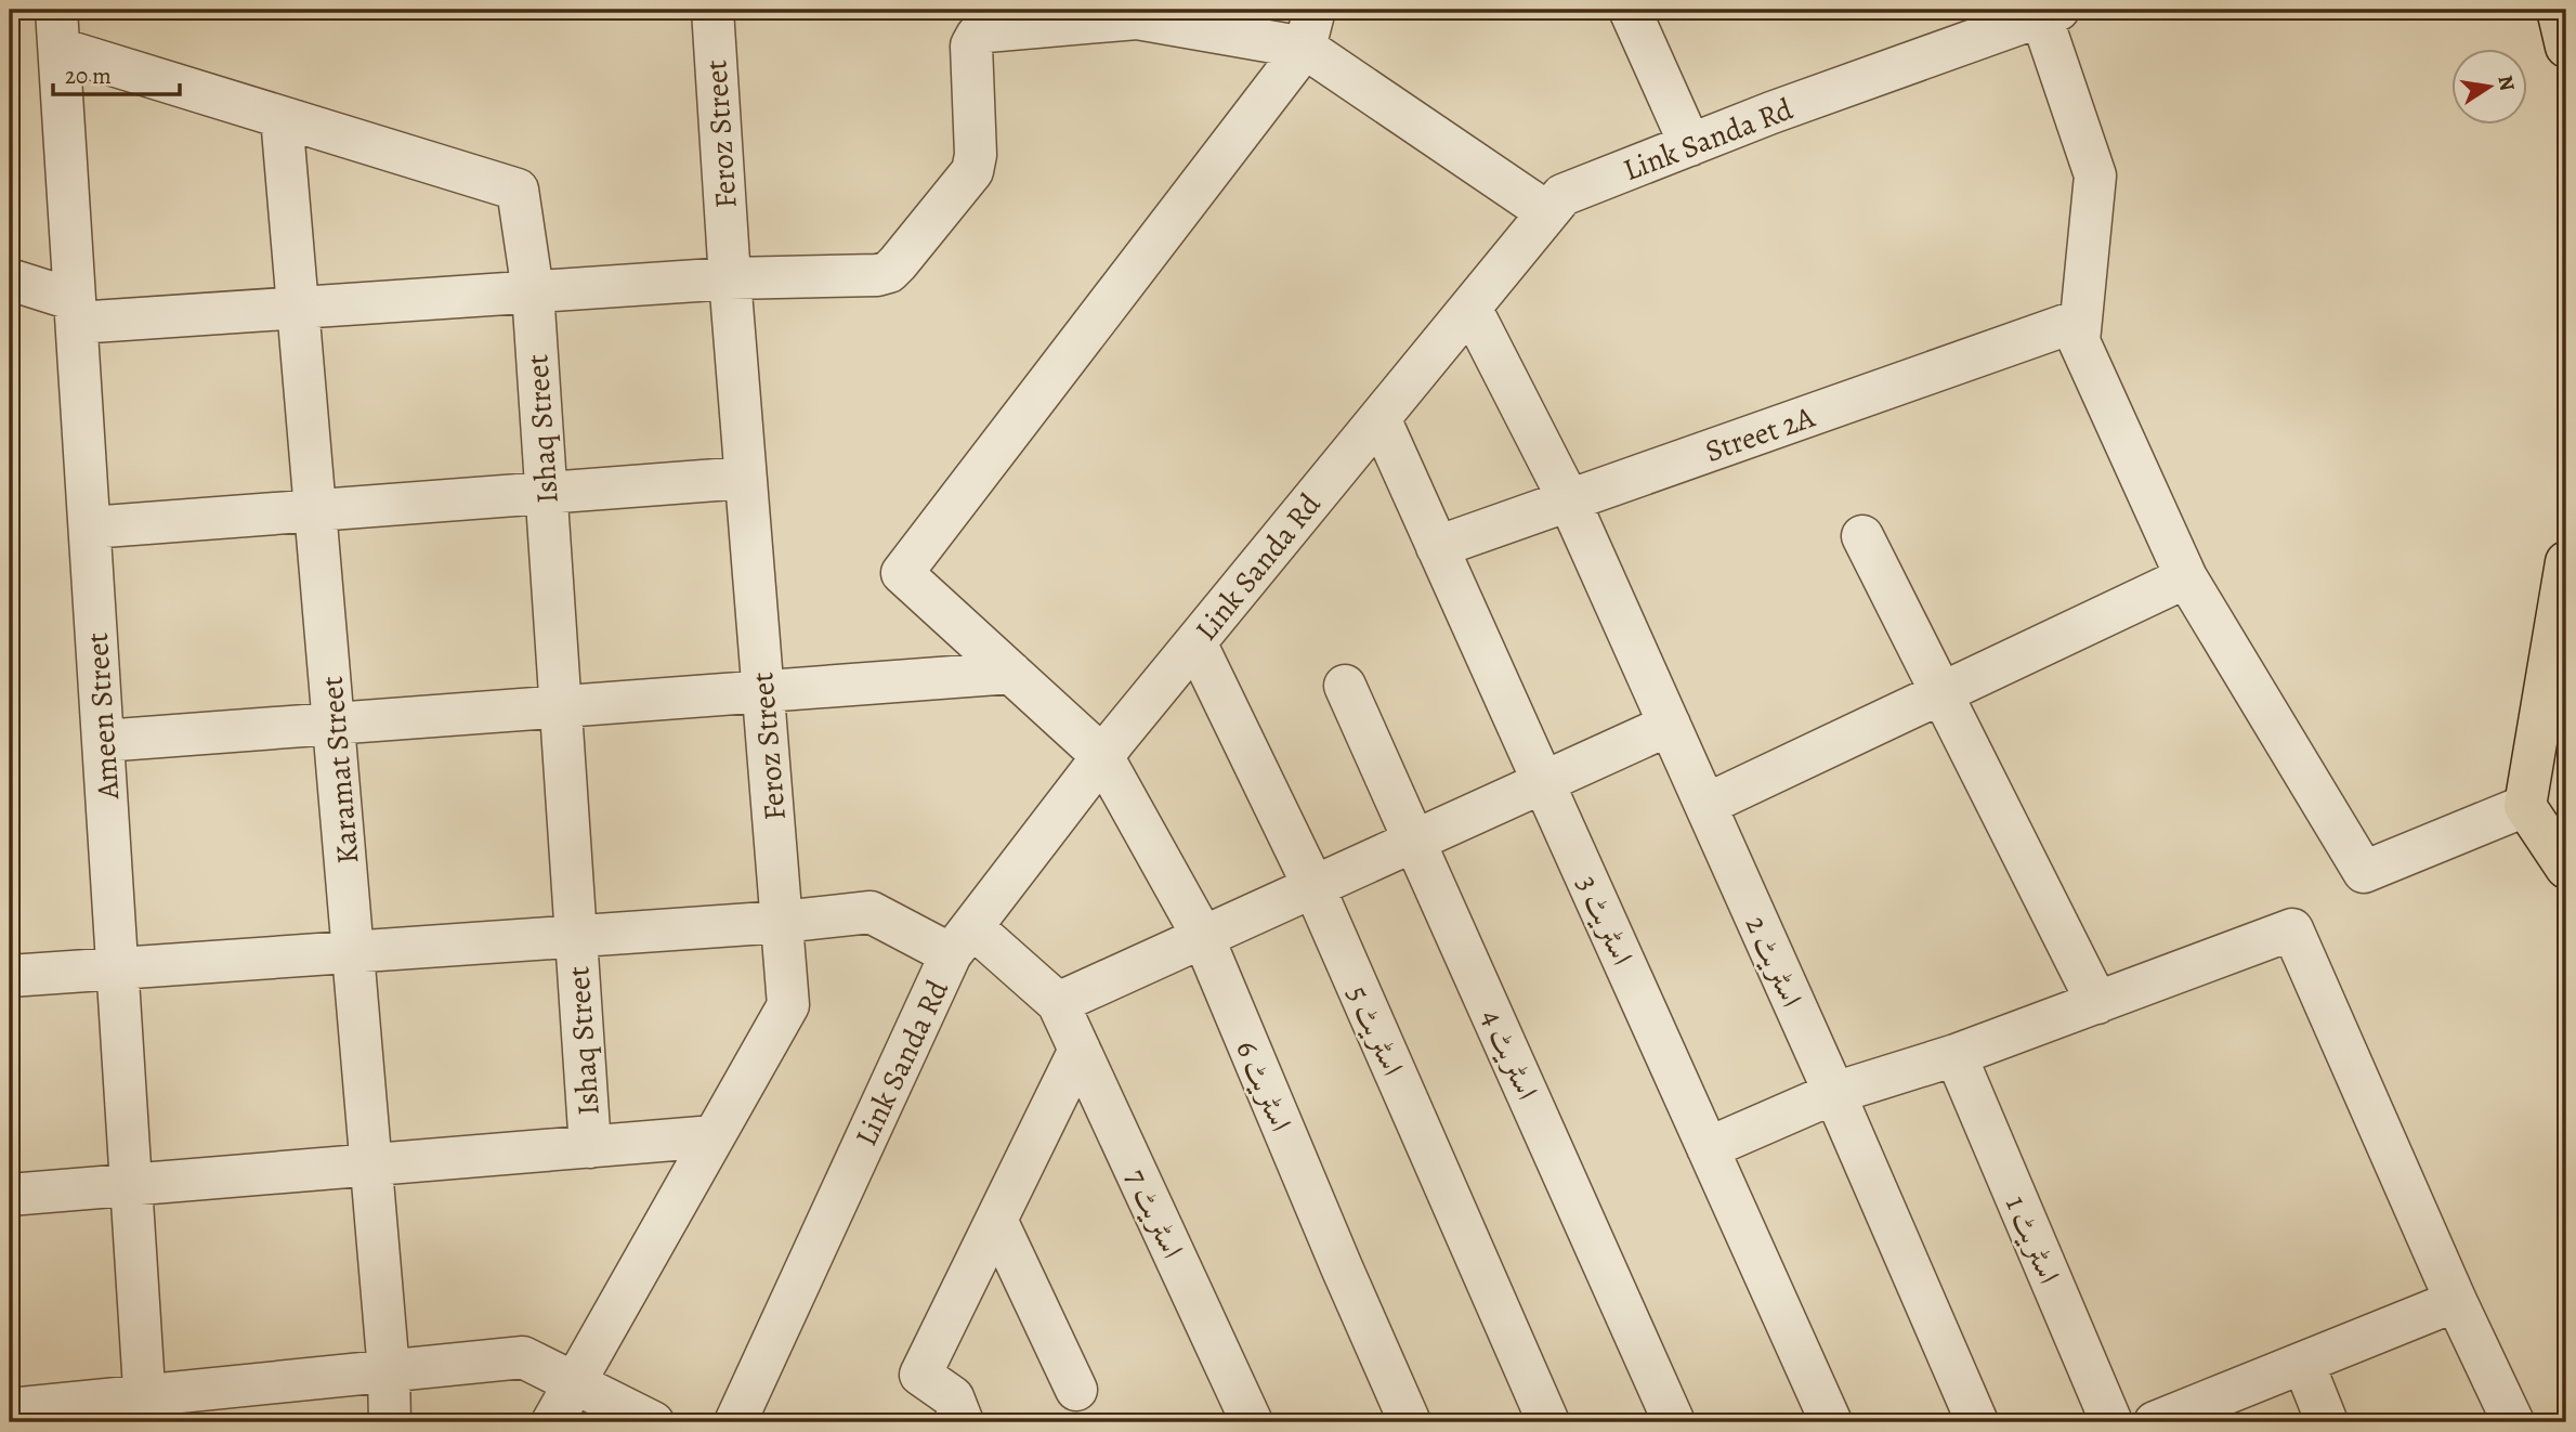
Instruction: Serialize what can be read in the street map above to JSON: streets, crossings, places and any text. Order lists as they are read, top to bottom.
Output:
{
  "streets": {
    "street": [
      "Feroz Street",
      "Link Sanda Rd",
      "Ishaq Street",
      "Street 2A",
      "Ameen Street",
      "Karamat Street",
      "اسٹریٹ 3",
      "اسٹریٹ 2",
      "اسٹریٹ 5",
      "اسٹریٹ 4",
      "اسٹریٹ 6",
      "اسٹریٹ 7",
      "اسٹریٹ 1"
    ]
  },
  "crossings": [
    ["Link Sanda Rd", "اسٹریٹ 3"],
    ["Link Sanda Rd", "اسٹریٹ 2"],
    ["Link Sanda Rd", "اسٹریٹ 5"],
    ["Link Sanda Rd", "اسٹریٹ 6"],
    ["Ishaq Street", "Ameen Street"],
    ["Ishaq Street", "Karamat Street"],
    ["Street 2A", "اسٹریٹ 3"],
    ["Street 2A", "اسٹریٹ 2"]
  ],
  "scale_bar": "20 m",
  "north": "right"
}
